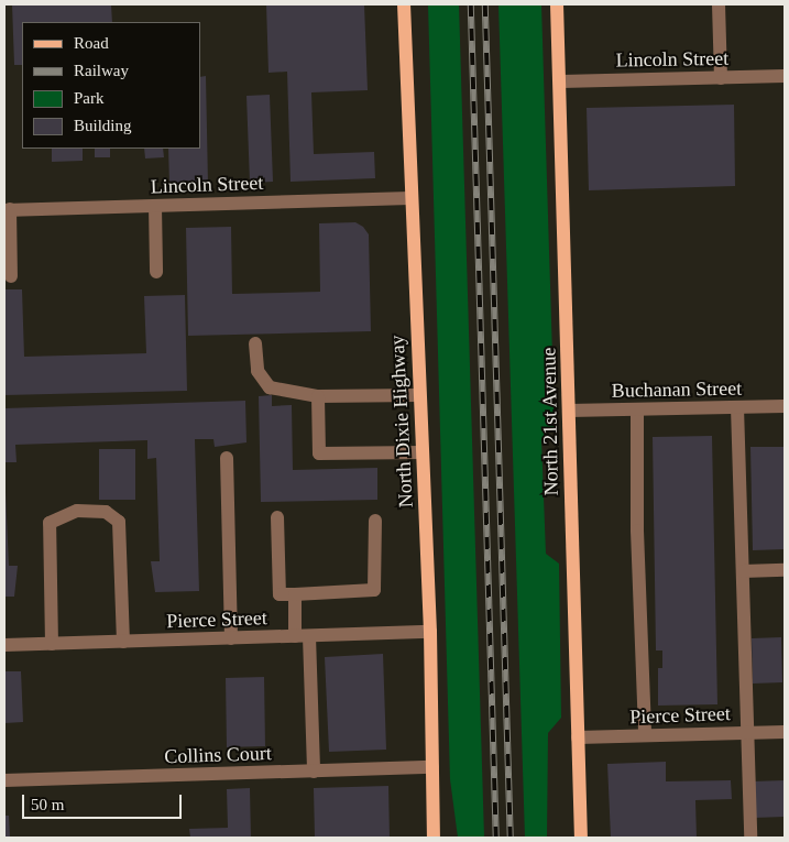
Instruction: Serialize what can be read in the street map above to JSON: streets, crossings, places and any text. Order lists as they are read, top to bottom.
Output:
{
  "streets": {
    "main road": ["North Dixie Highway", "North 21st Avenue"],
    "street": [
      "Lincoln Street",
      "Buchanan Street",
      "Pierce Street",
      "Collins Court"
    ]
  },
  "crossings": [
    ["Lincoln Street", "North Dixie Highway"],
    ["Lincoln Street", "North 21st Avenue"],
    ["Buchanan Street", "North 21st Avenue"],
    ["North Dixie Highway", "Pierce Street"],
    ["North Dixie Highway", "Collins Court"],
    ["North 21st Avenue", "Pierce Street"]
  ],
  "legend": [
    "Road",
    "Railway",
    "Park",
    "Building"
  ],
  "scale_bar": "50 m"
}
